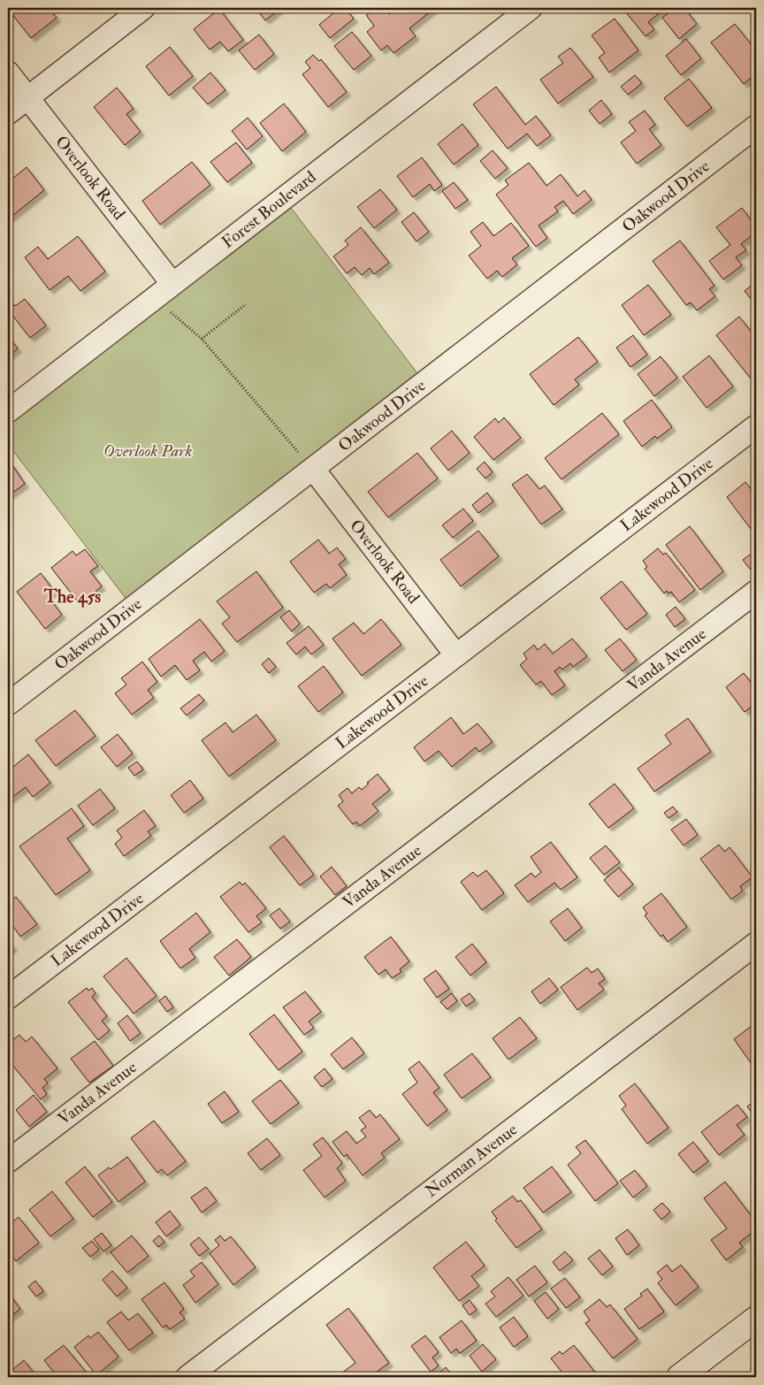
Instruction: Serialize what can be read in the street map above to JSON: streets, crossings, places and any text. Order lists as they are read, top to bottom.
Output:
{
  "streets": {
    "street": [
      "Overlook Road",
      "Oakwood Drive",
      "Forest Boulevard",
      "Lakewood Drive",
      "Vanda Avenue",
      "Norman Avenue"
    ]
  },
  "crossings": [
    ["Overlook Road", "Oakwood Drive"],
    ["Overlook Road", "Forest Boulevard"],
    ["Overlook Road", "Lakewood Drive"]
  ],
  "districts": ["The 45s"],
  "parks": ["Overlook Park"]
}
